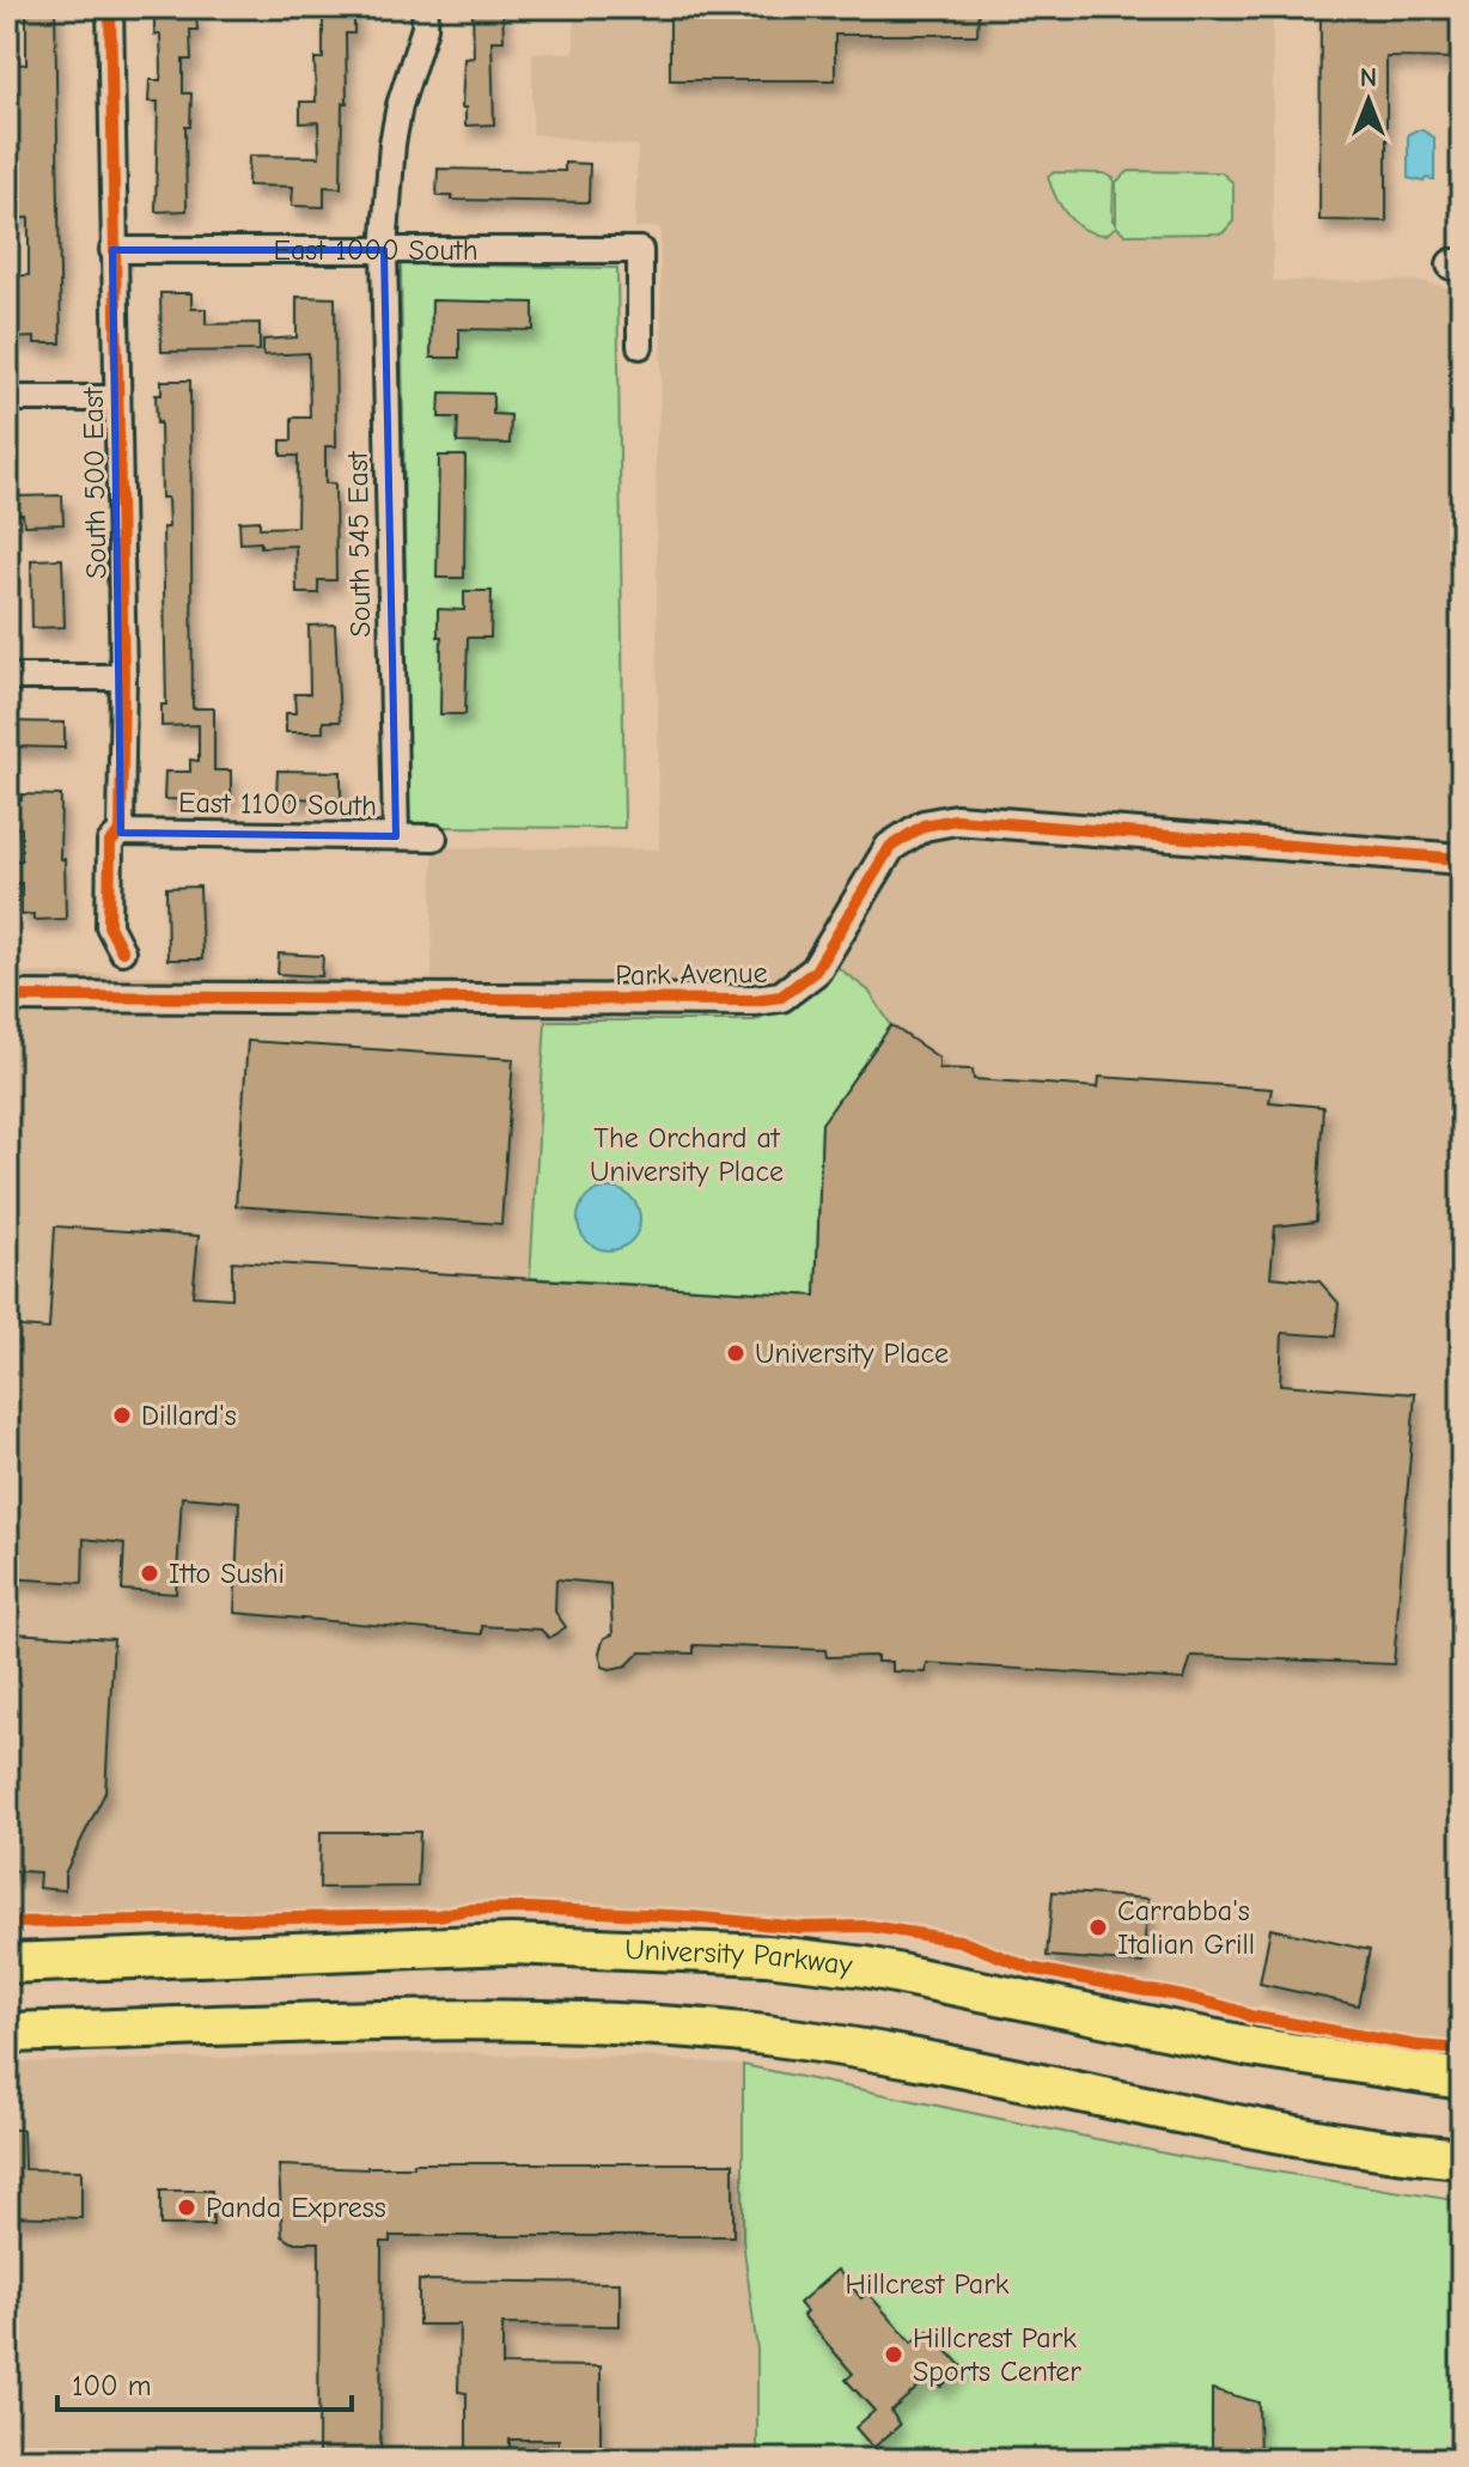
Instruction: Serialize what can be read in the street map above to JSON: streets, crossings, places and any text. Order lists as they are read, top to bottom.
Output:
{
  "streets": {
    "main road": ["University Parkway"],
    "street": [
      "East 1000 South",
      "South 500 East",
      "South 545 East",
      "East 1100 South",
      "Park Avenue"
    ]
  },
  "crossings": [
    ["East 1000 South", "South 500 East"],
    ["East 1000 South", "South 545 East"],
    ["South 500 East", "East 1100 South"],
    ["South 545 East", "East 1100 South"]
  ],
  "parks": ["The Orchard at University Place", "Hillcrest Park"],
  "places": [
    "University Place",
    "Dillard's",
    "Itto Sushi",
    "Carrabba's Italian Grill",
    "Panda Express",
    "Hillcrest Park Sports Center"
  ],
  "scale_bar": "100 m",
  "north": "top"
}
